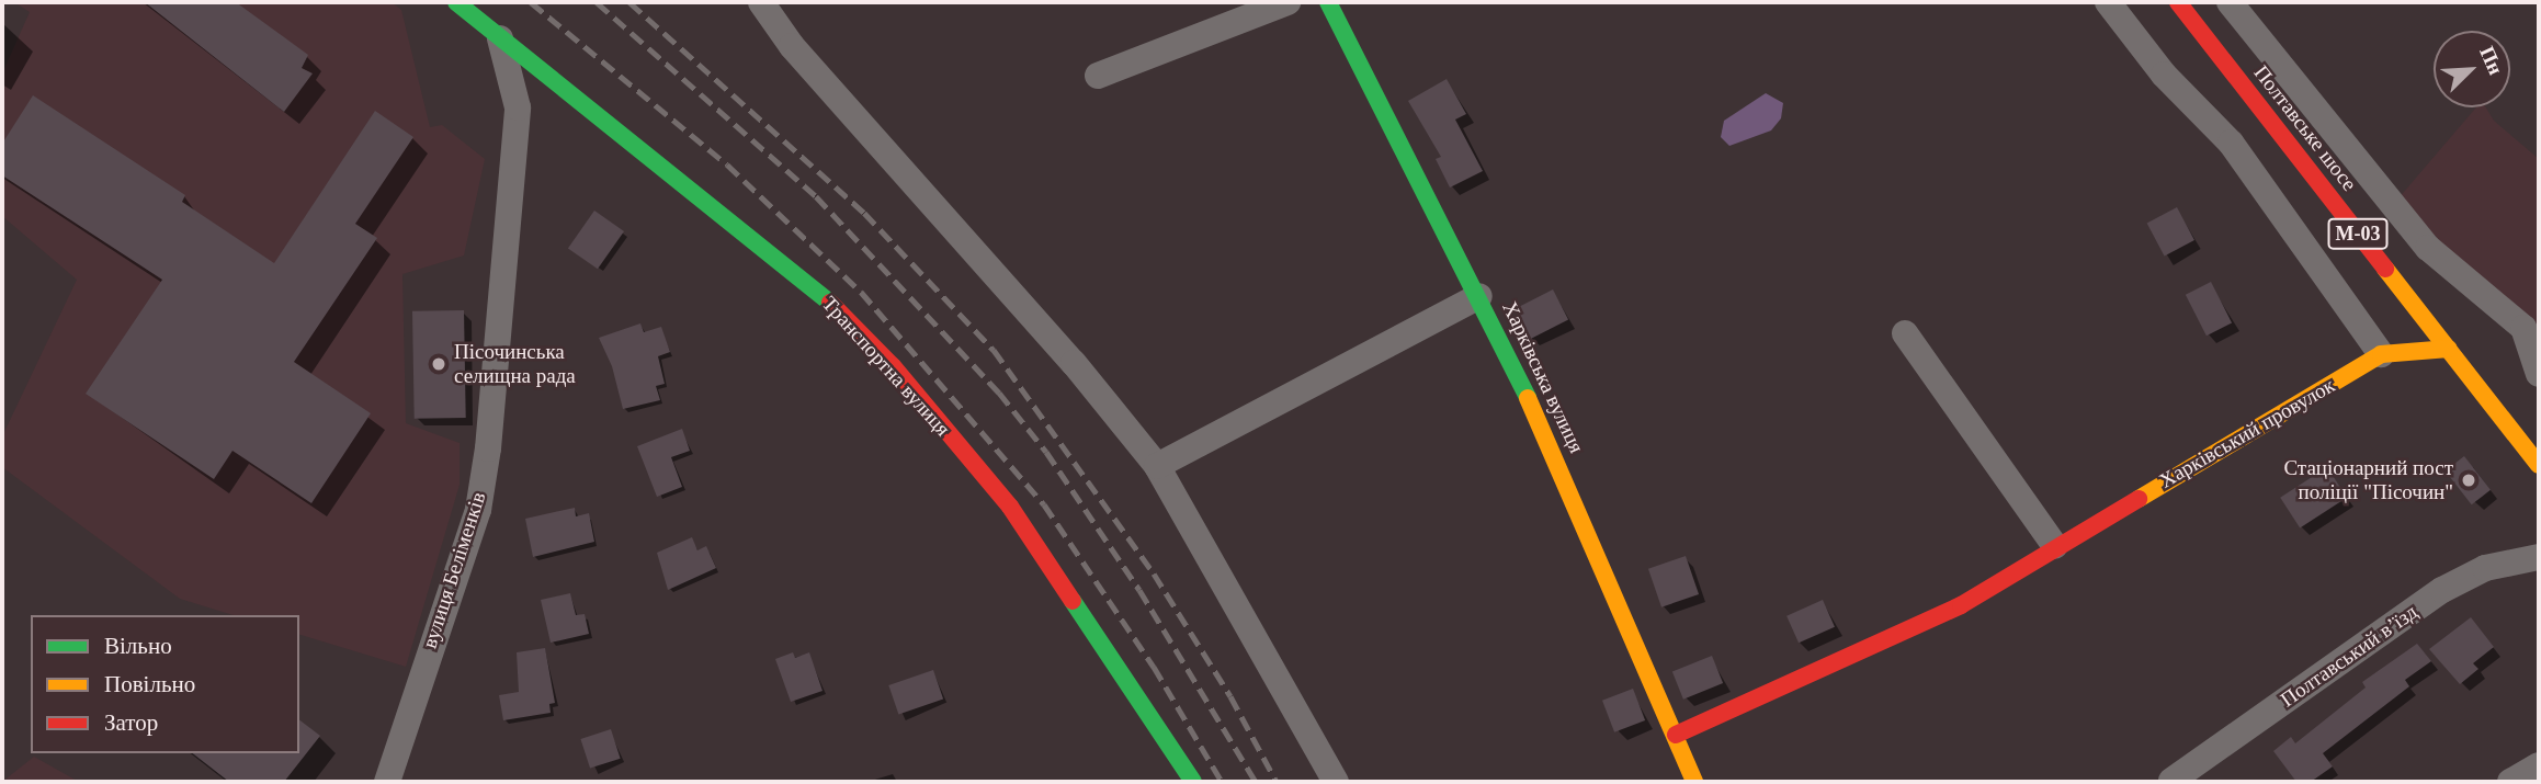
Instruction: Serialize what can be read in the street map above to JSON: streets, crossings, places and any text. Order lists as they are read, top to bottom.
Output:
{
  "streets": {
    "main road": [
      "Полтавське шосе",
      "М-03",
      "Транспортна вулиця",
      "Харківська вулиця",
      "Харківський провулок"
    ],
    "street": ["вулиця Беліменків", "Полтавський в’їзд"]
  },
  "crossings": [
    ["Полтавське шосе", "Харківський провулок"],
    ["Транспортна вулиця", "вулиця Беліменків"],
    ["Харківська вулиця", "Харківський провулок"]
  ],
  "places": ["Пісочинська селищна рада", "Стаціонарний пост поліції \"Пісочин\""],
  "legend": ["Вільно", "Повільно", "Затор"],
  "north": "top right"
}
